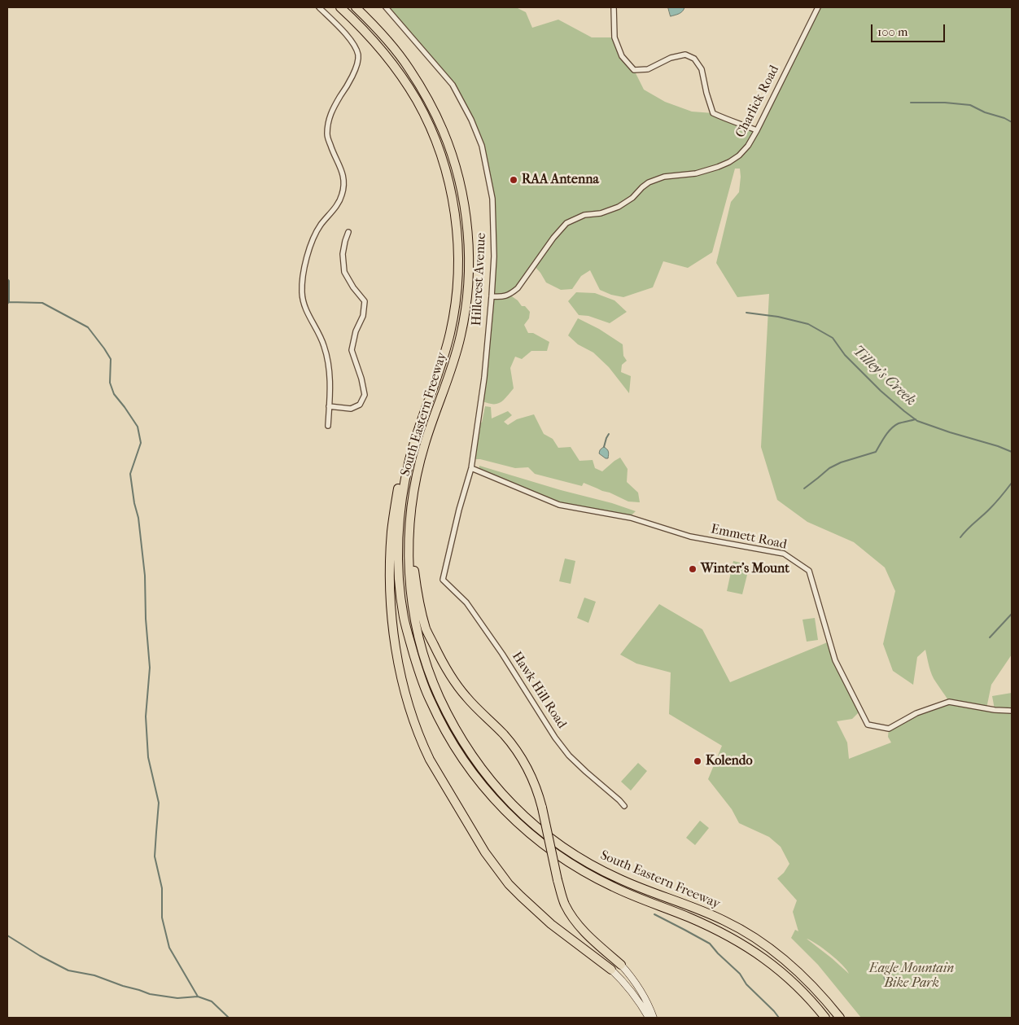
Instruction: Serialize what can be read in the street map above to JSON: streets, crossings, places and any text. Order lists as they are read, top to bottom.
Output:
{
  "streets": {
    "highway": ["South Eastern Freeway"],
    "street": [
      "Charlick Road",
      "Hillcrest Avenue",
      "Emmett Road",
      "Hawk Hill Road"
    ]
  },
  "crossings": [
    ["Charlick Road", "Hillcrest Avenue"],
    ["Hillcrest Avenue", "Emmett Road"],
    ["Hillcrest Avenue", "Hawk Hill Road"]
  ],
  "water": ["Tilley's Creek"],
  "parks": ["Eagle Mountain Bike Park"],
  "places": ["RAA Antenna", "Winter's Mount", "Kolendo"],
  "scale_bar": "100 m"
}
